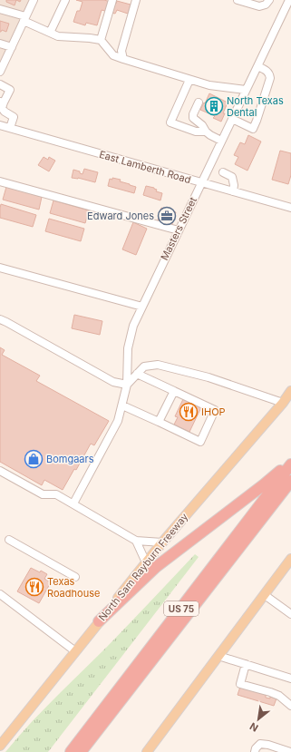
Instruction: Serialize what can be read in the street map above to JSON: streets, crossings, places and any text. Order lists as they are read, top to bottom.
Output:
{
  "streets": {
    "highway": ["US 75"],
    "main road": ["North Sam Rayburn Freeway"],
    "street": ["East Lamberth Road", "Masters Street"]
  },
  "crossings": [
    ["East Lamberth Road", "Masters Street"]
  ],
  "places": {
    "building": ["North Texas Dental"],
    "office": ["Edward Jones"],
    "restaurant": ["IHOP", "Texas Roadhouse"],
    "shop": ["Bomgaars"]
  },
  "north": "bottom left"
}
